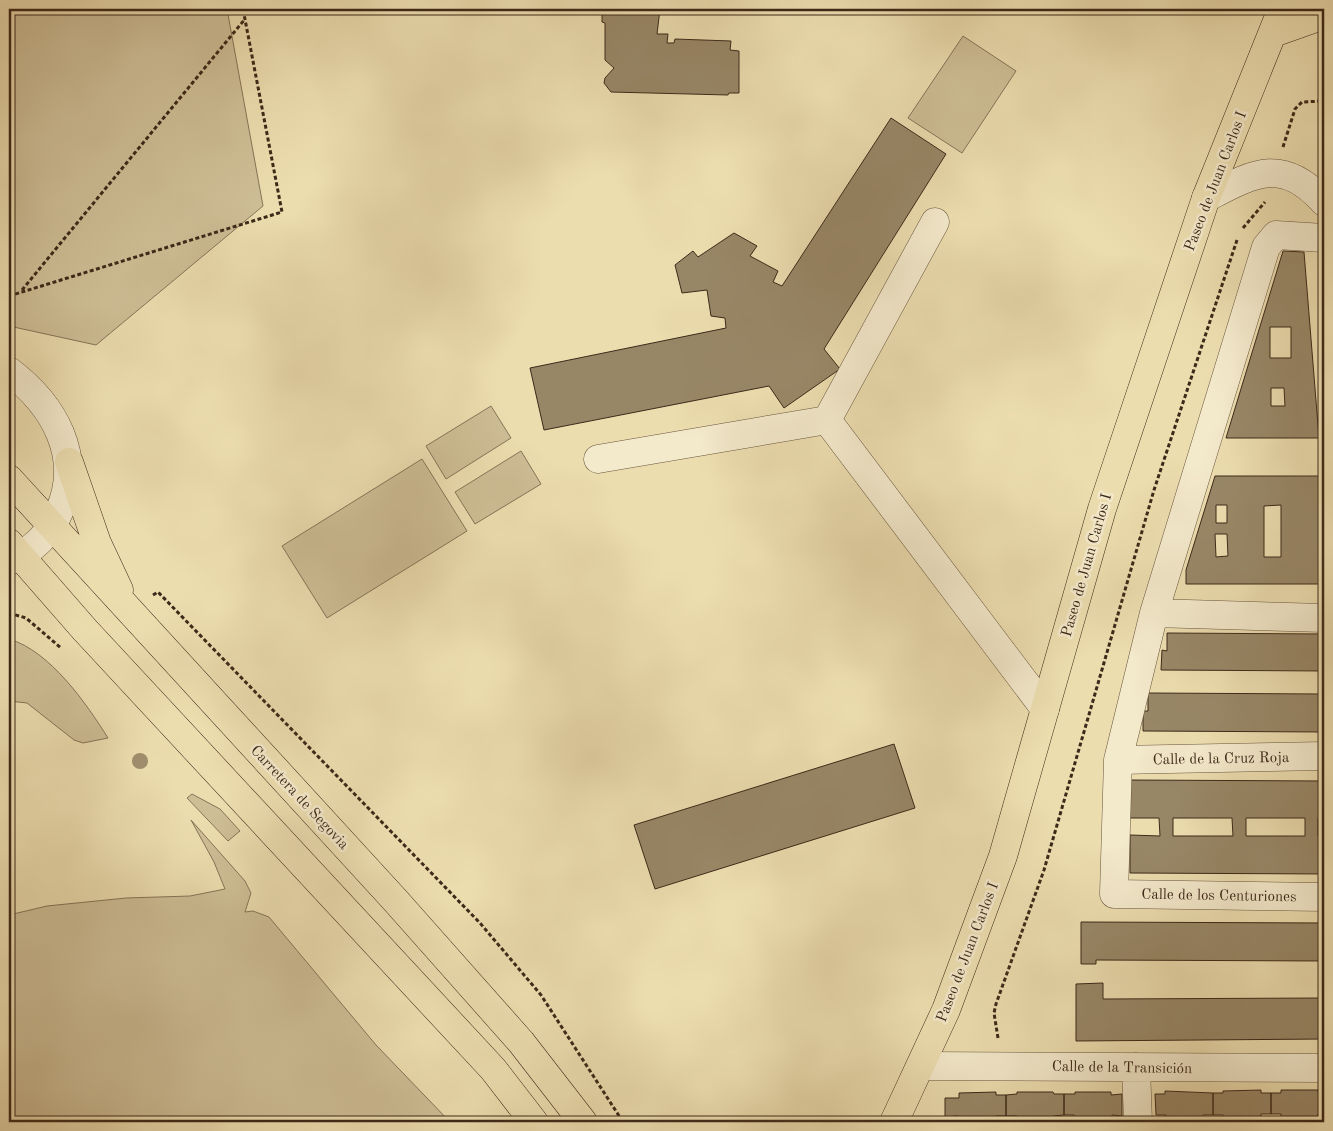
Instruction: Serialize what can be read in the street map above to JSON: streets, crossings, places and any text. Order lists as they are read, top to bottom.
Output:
{
  "streets": {
    "main road": ["Paseo de Juan Carlos I", "Carretera de Segovia"],
    "street": ["Calle de la Cruz Roja", "Calle de los Centuriones", "Calle de la Transición"]
  },
  "crossings": [
    ["Paseo de Juan Carlos I", "Calle de la Transición"],
    ["Calle de la Cruz Roja", "Calle de los Centuriones"]
  ]
}
